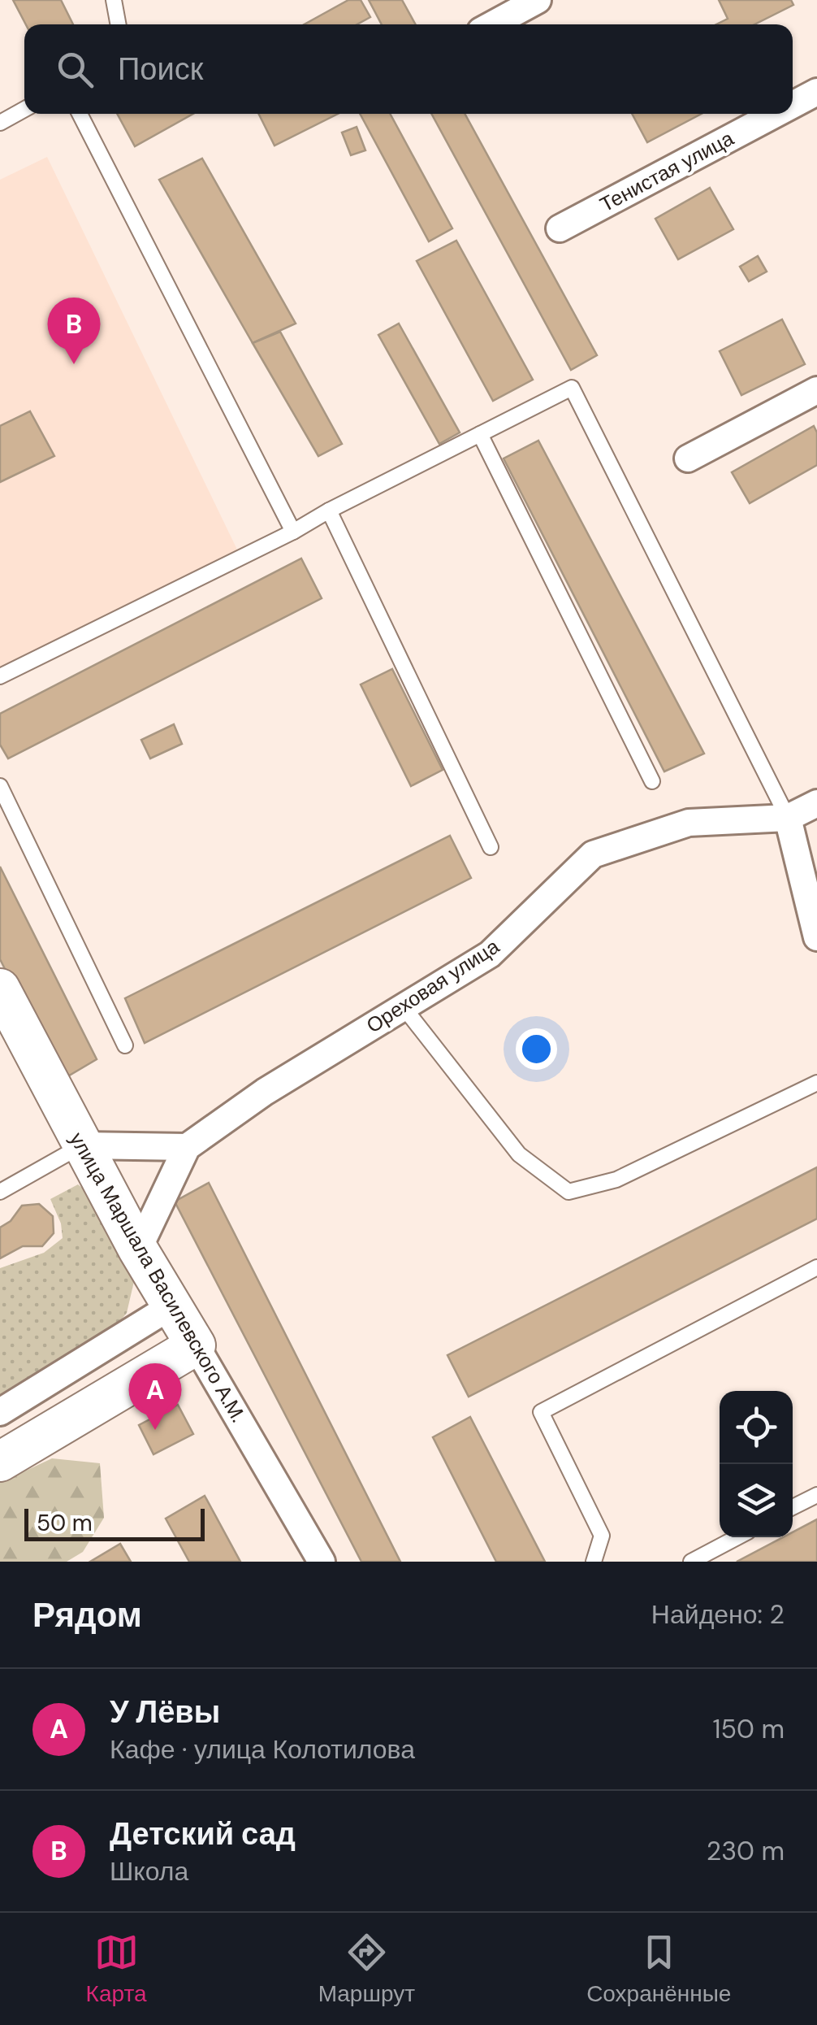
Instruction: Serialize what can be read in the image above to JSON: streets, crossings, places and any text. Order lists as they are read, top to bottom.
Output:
{
  "streets": {
    "main road": ["улица Маршала Василевского А.М."],
    "street": ["Тенистая улица", "Ореховая улица"]
  },
  "crossings": [
    ["Ореховая улица", "улица Маршала Василевского А.М."]
  ],
  "scale_bar": "50 m",
  "page": {
    "search": "Поиск",
    "pins": ["B", "A"],
    "scale": "50 m",
    "heading": ["Рядом", "Найдено: 2"],
    "list": [
      {
        "mark": "A",
        "name": "У Лёвы",
        "note": "Кафе · улица Колотилова",
        "value": "150 m"
      },
      {
        "mark": "B",
        "name": "Детский сад",
        "note": "Школа",
        "value": "230 m"
      }
    ],
    "nav": ["Карта", "Маршрут", "Сохранённые"]
  }
}
